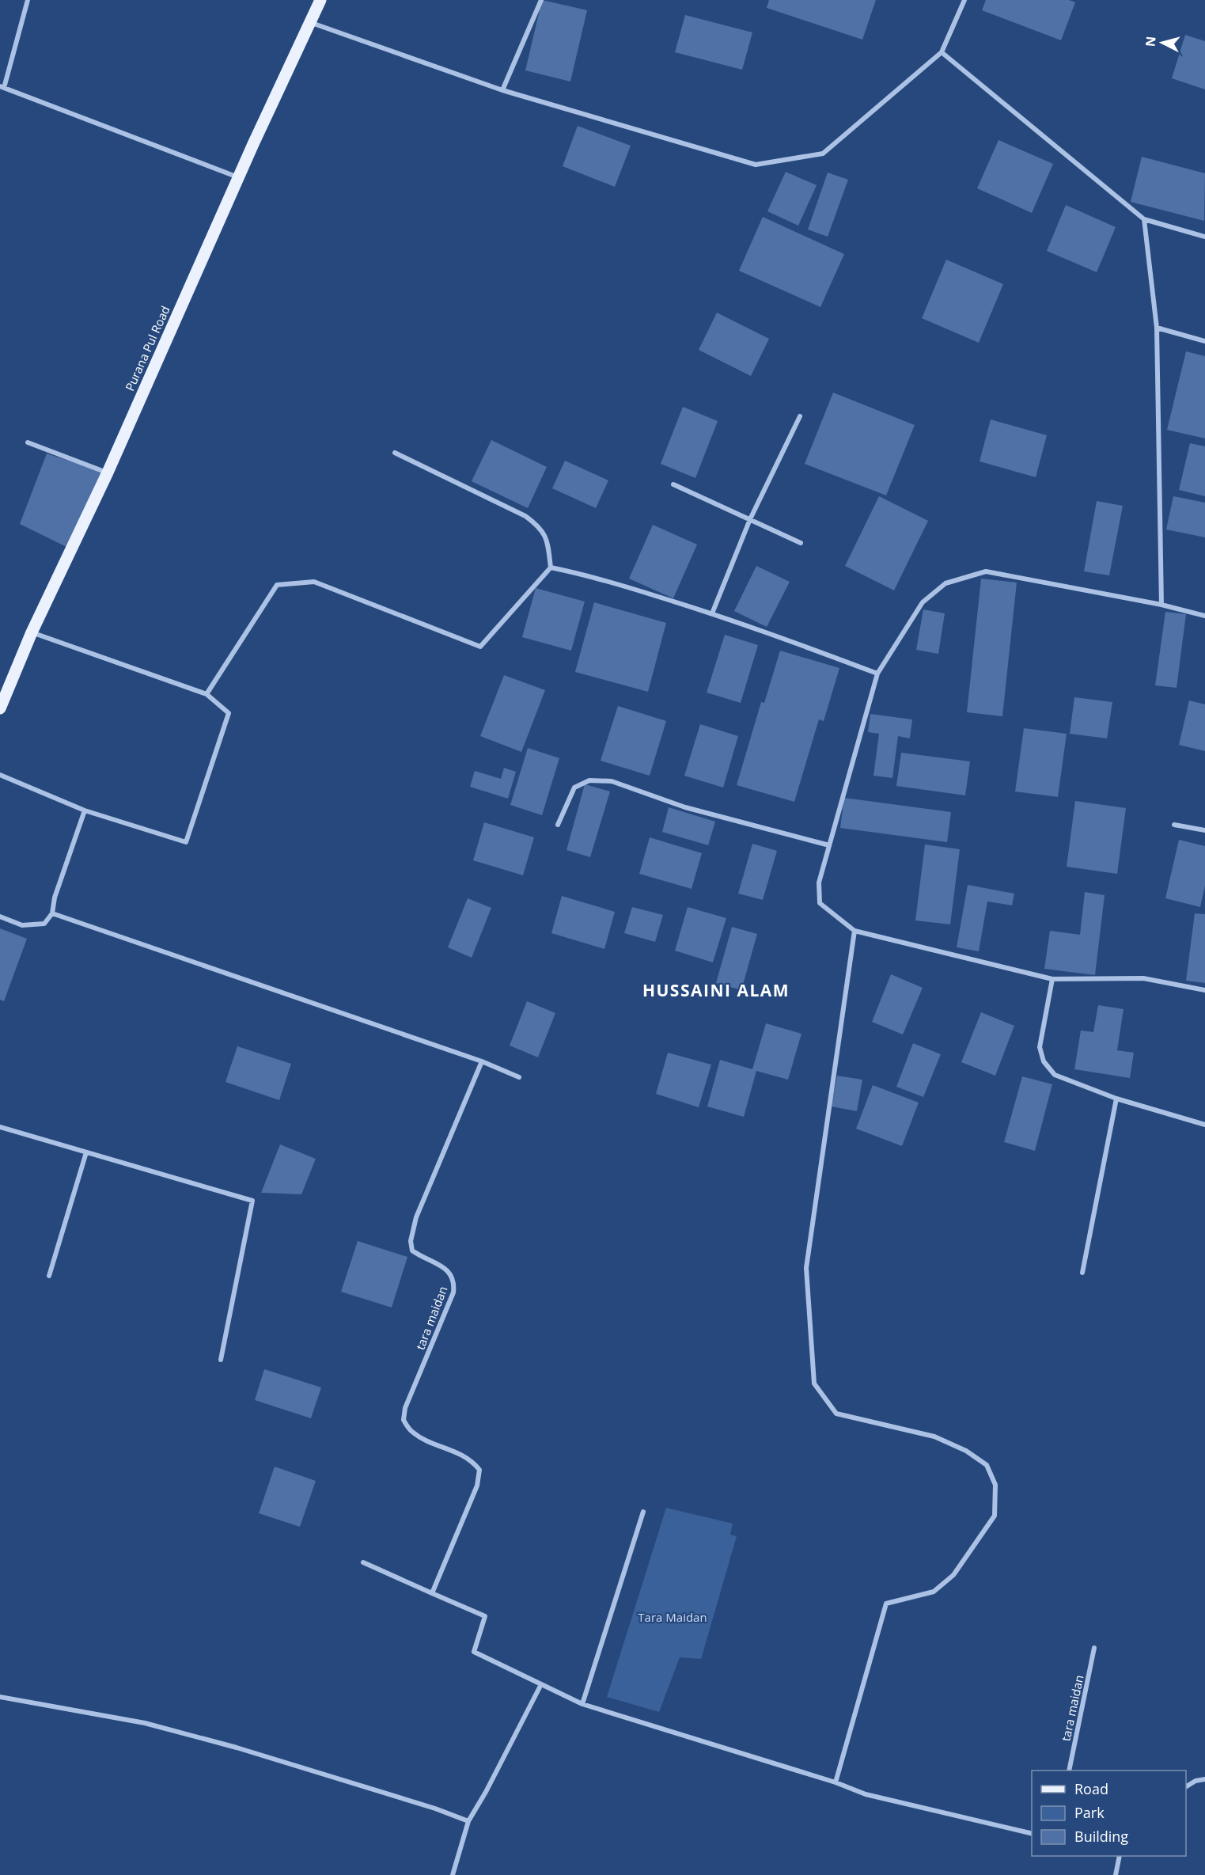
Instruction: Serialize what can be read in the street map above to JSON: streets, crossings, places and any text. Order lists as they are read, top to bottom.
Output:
{
  "streets": {
    "main road": ["Purana Pul Road"],
    "street": ["tara maidan"]
  },
  "districts": ["HUSSAINI ALAM"],
  "parks": ["Tara Maidan"],
  "legend": ["Road", "Park", "Building"],
  "north": "left"
}
